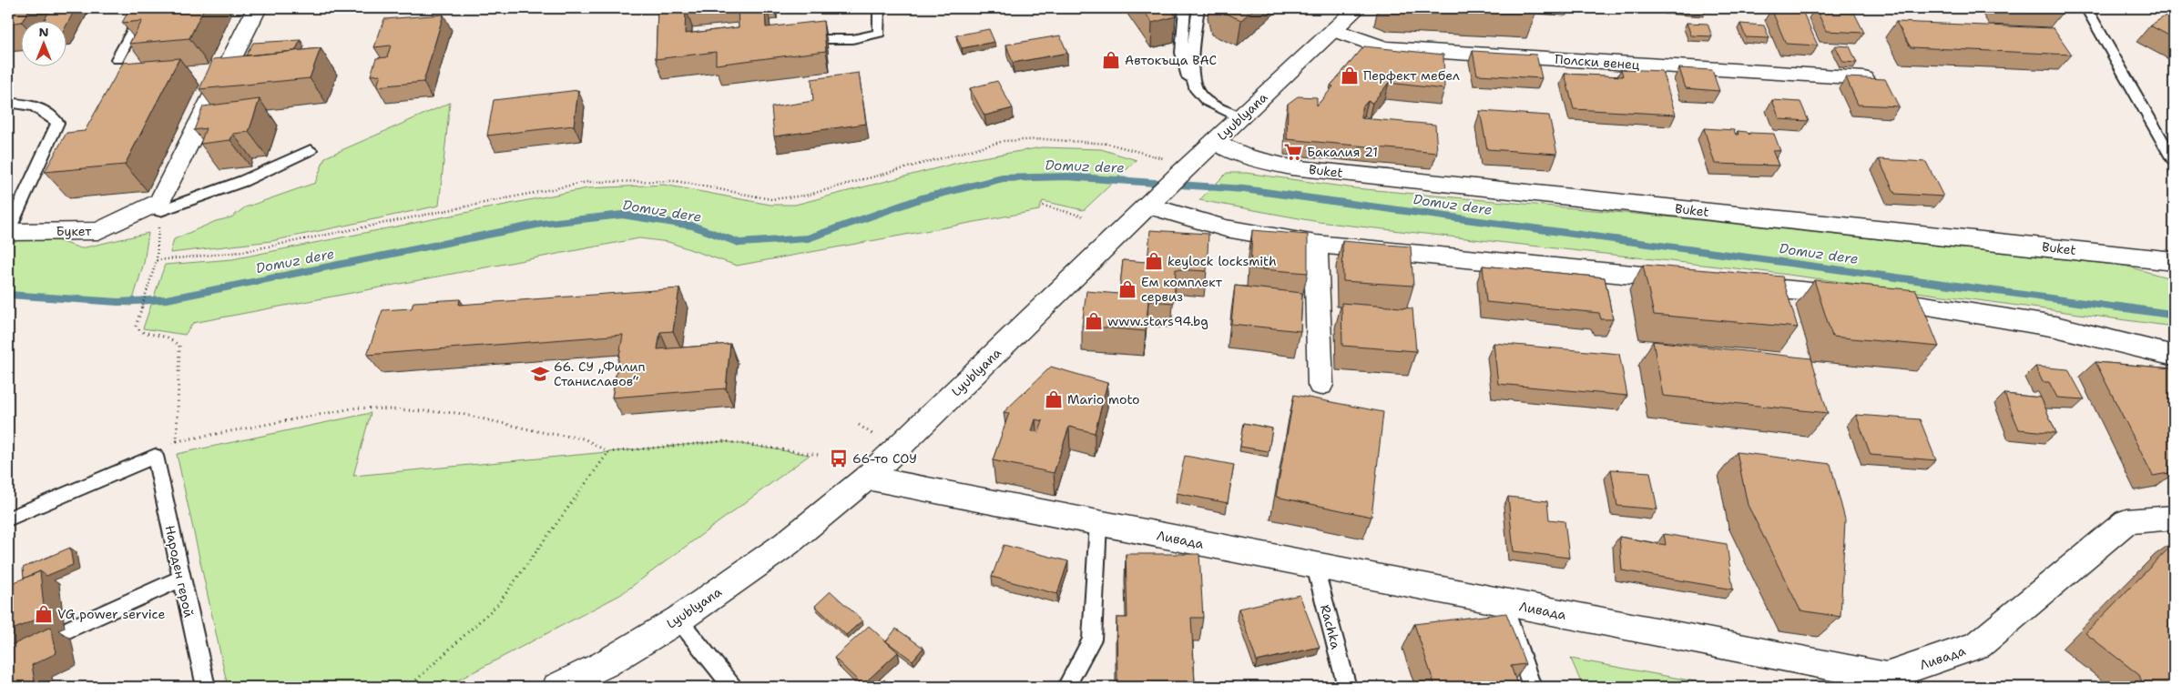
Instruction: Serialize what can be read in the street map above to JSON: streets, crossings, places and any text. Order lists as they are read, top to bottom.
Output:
{
  "streets": {
    "street": [
      "Полски венец",
      "Lyublyana",
      "Buket",
      "Букет",
      "Ливада"
    ],
    "lane": ["Народен герой", "Rachka"]
  },
  "crossings": [
    ["Полски венец", "Lyublyana"],
    ["Lyublyana", "Buket"],
    ["Lyublyana", "Ливада"],
    ["Ливада", "Rachka"]
  ],
  "water": ["Domuz dere"],
  "places": {
    "shop": [
      "Автокъща ВАС",
      "Перфект мебел",
      "keylock locksmith",
      "Ем комплект сервиз",
      "www.stars94.bg",
      "Mario moto",
      "VG power service"
    ],
    "supermarket": ["Бакалия 21"],
    "school or university": ["66. СУ „Филип Станиславов“"],
    "bus stop": ["66-то СОУ"]
  },
  "north": "top"
}
